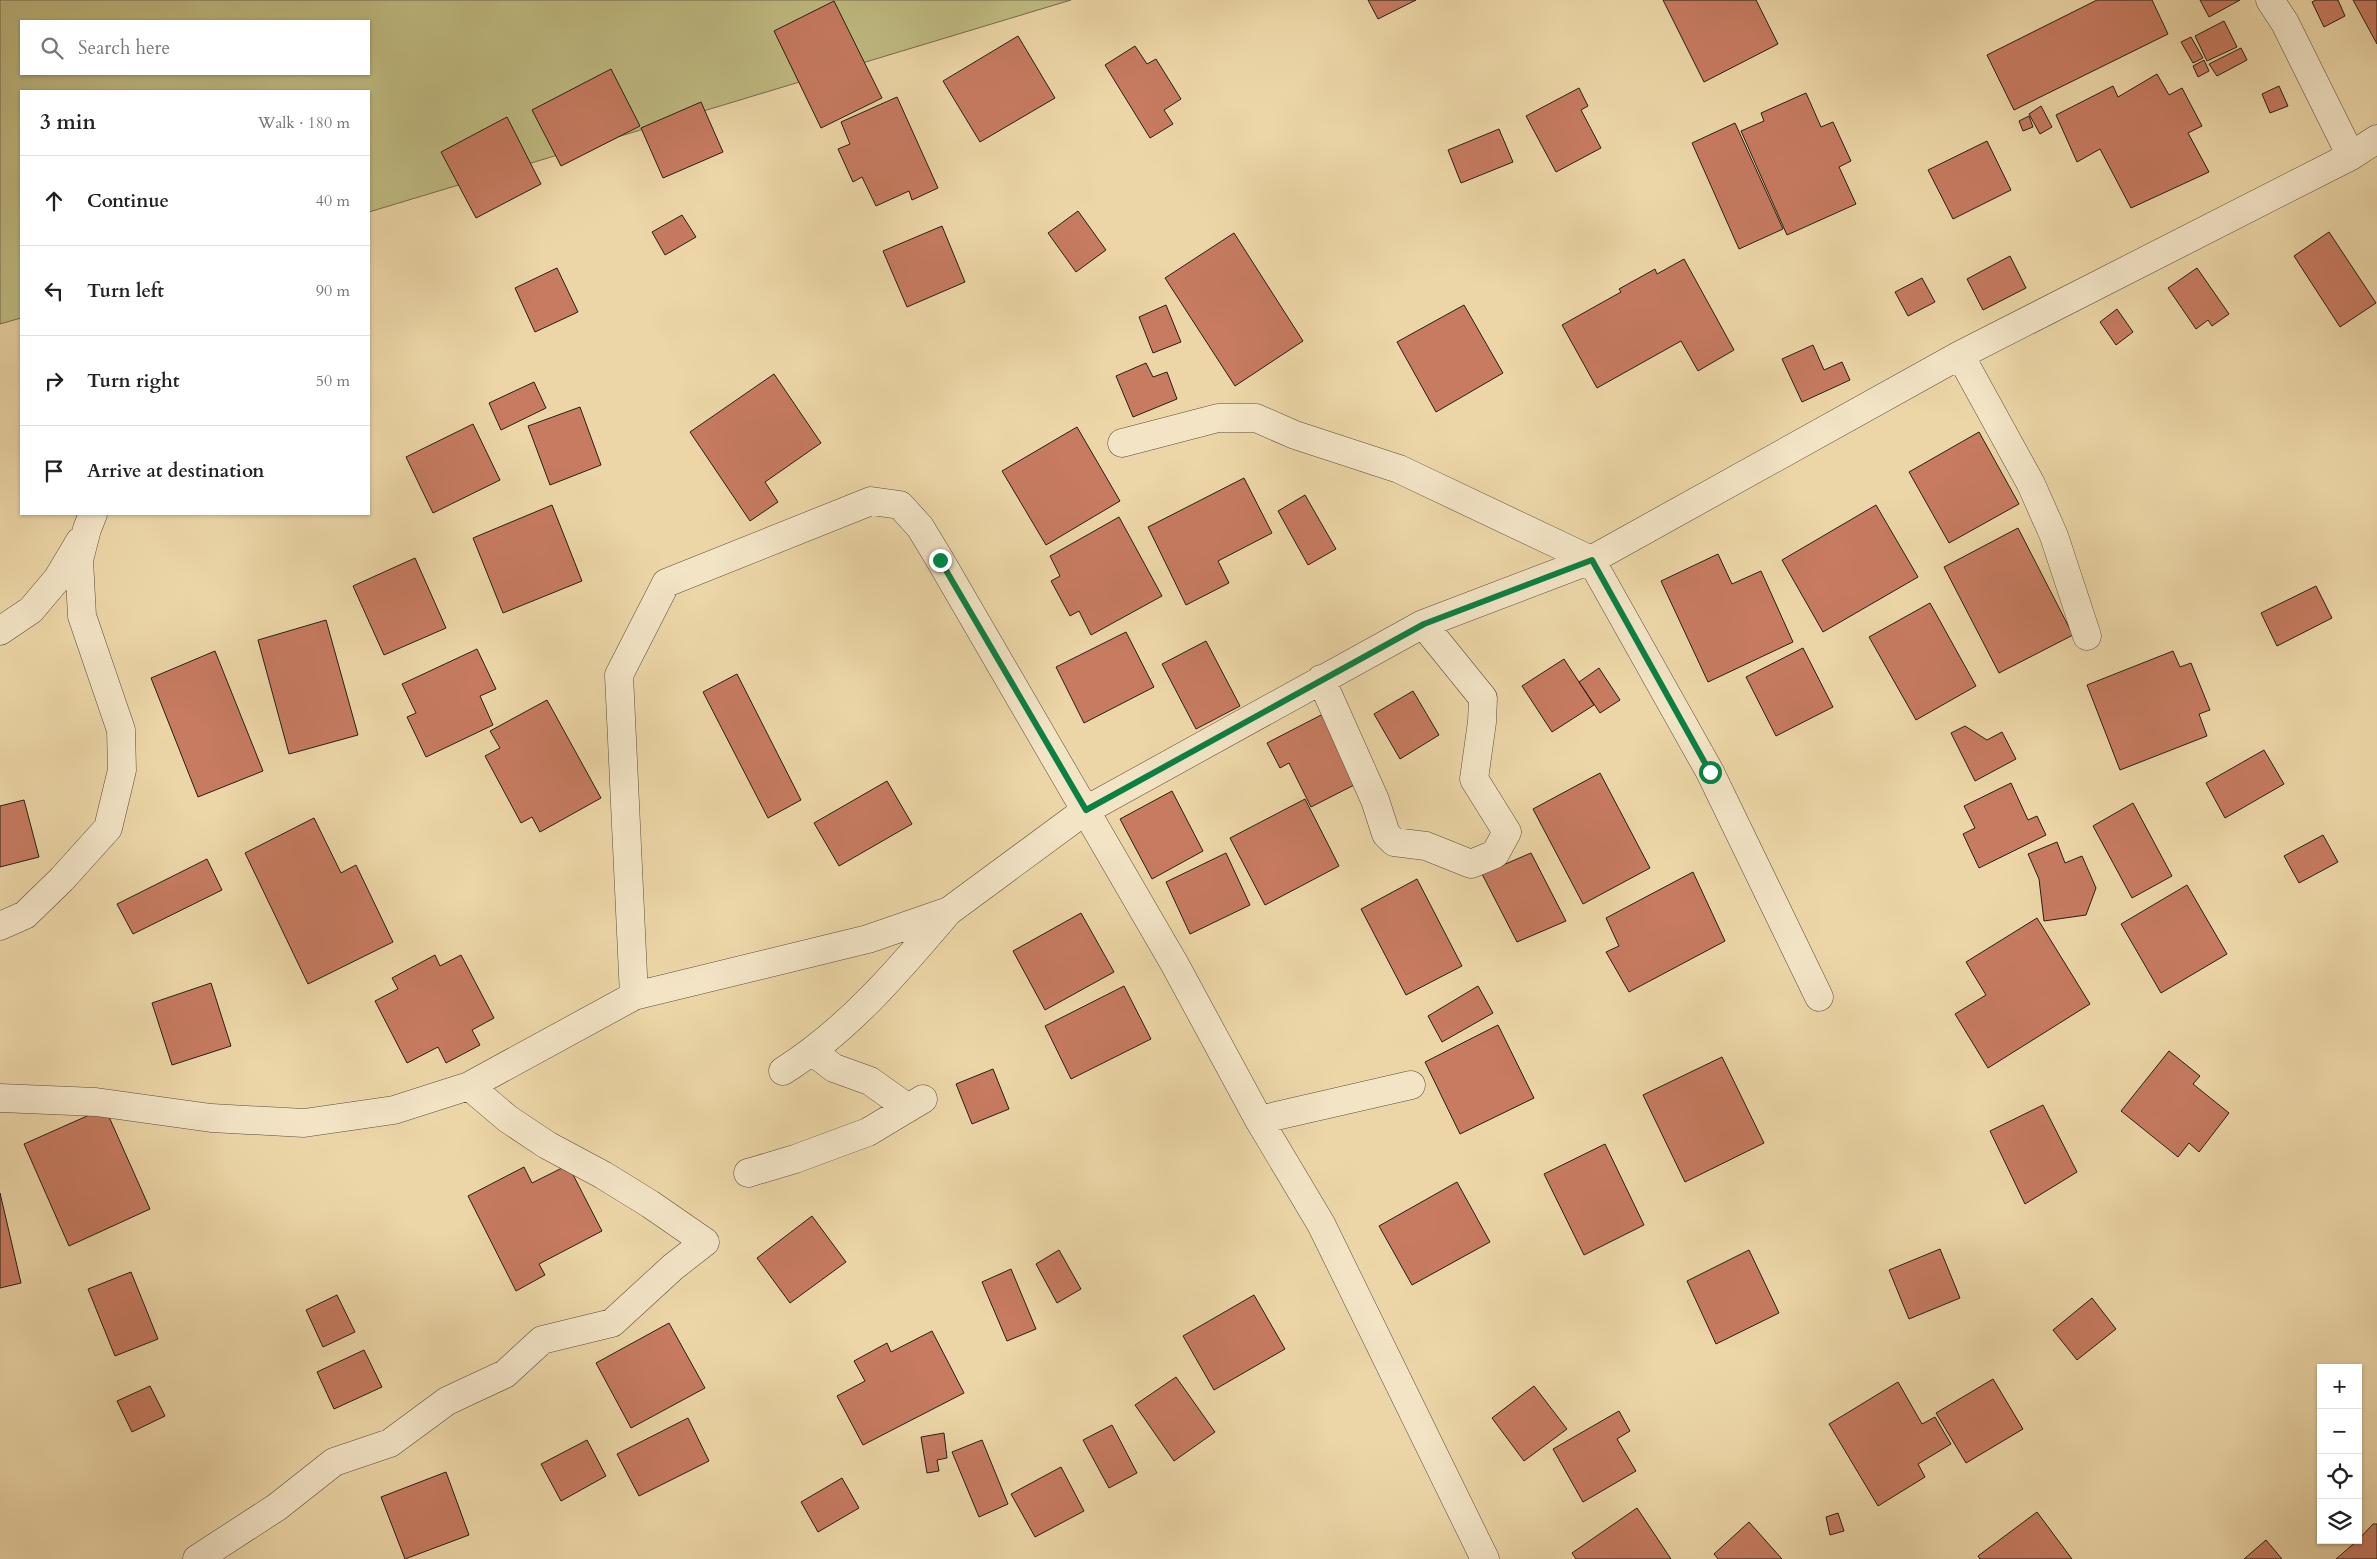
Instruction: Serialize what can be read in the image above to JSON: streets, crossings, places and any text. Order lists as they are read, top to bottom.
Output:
{
  "page": {
    "search": "Search here",
    "heading": ["3 min", "Walk · 180 m"],
    "list": [
      ["Continue", "40 m"],
      ["Turn left", "90 m"],
      ["Turn right", "50 m"],
      "Arrive at destination"
    ],
    "map_buttons": ["+", "−"]
  }
}
